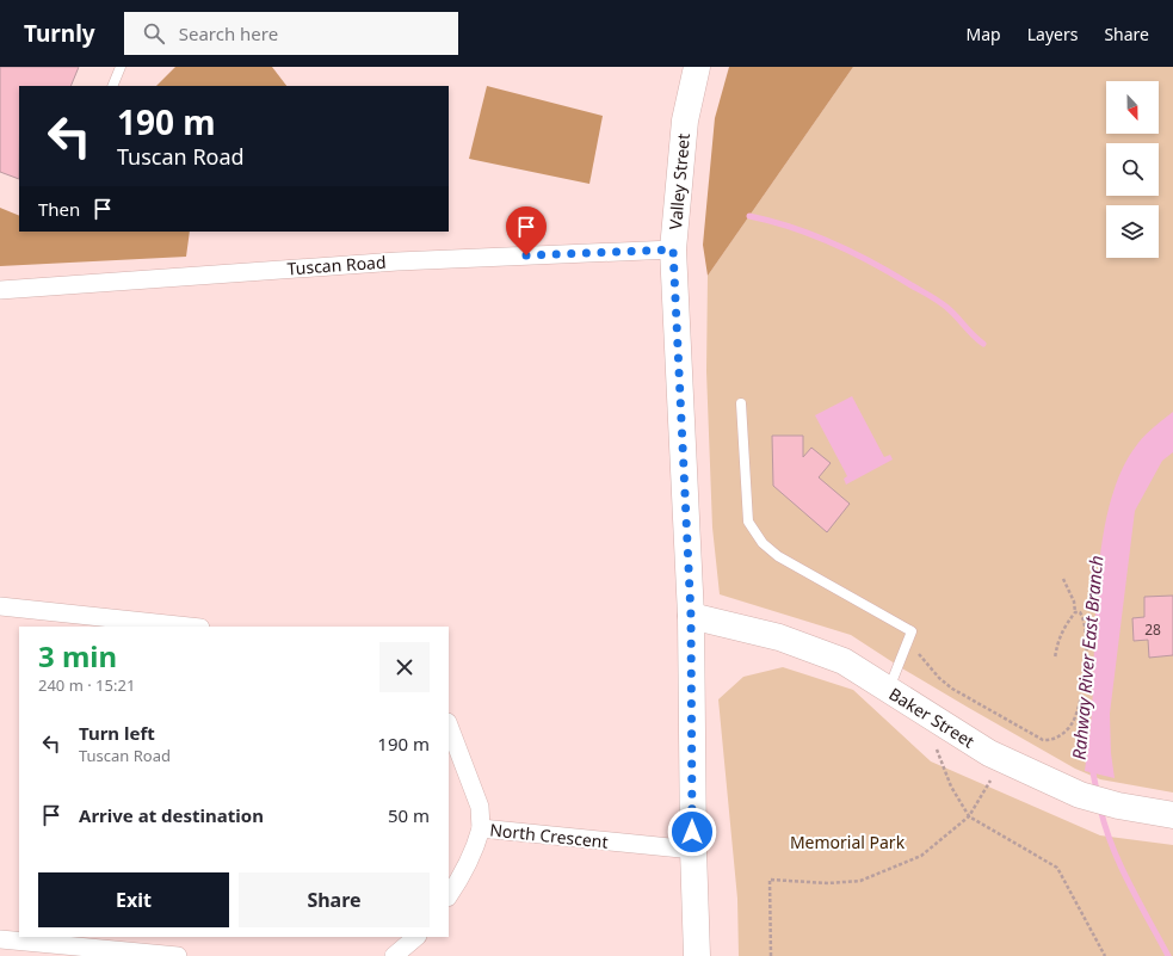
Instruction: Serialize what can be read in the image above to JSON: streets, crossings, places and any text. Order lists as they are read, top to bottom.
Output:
{
  "streets": {
    "main road": ["Valley Street", "Baker Street"],
    "street": ["Tuscan Road", "North Crescent"]
  },
  "crossings": [
    ["Valley Street", "Tuscan Road"],
    ["Valley Street", "Baker Street"],
    ["Valley Street", "North Crescent"]
  ],
  "water": ["Rahway River East Branch"],
  "parks": ["Memorial Park"],
  "house_numbers": ["28"],
  "north": "bottom",
  "page": {
    "header": "Turnly",
    "search": "Search here",
    "nav": ["Map", "Layers", "Share"],
    "turn": ["190 m", "Tuscan Road"],
    "then": "Then",
    "heading": ["3 min", "240 m · 15:21"],
    "list": [
      {
        "name": "Turn left",
        "note": "Tuscan Road",
        "value": "190 m"
      },
      {
        "name": "Arrive at destination",
        "value": "50 m"
      }
    ],
    "buttons": ["Exit", "Share"]
  }
}
